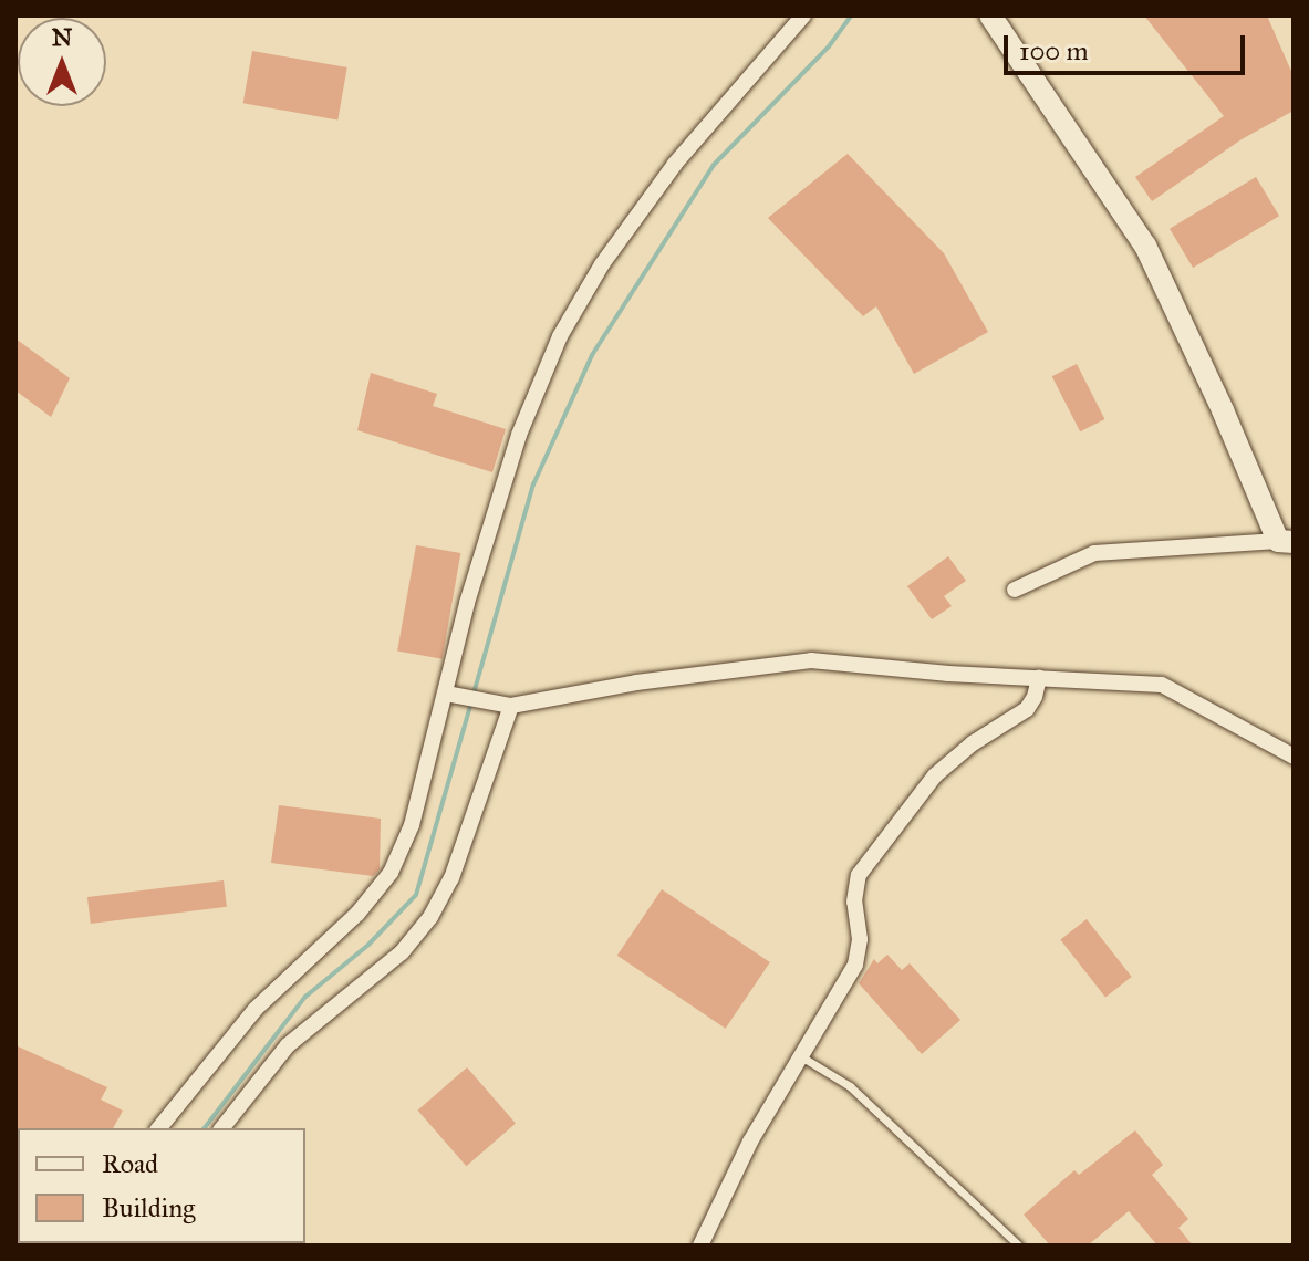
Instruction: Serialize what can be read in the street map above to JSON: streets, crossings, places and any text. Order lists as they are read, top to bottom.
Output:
{
  "legend": ["Road", "Building"],
  "scale_bar": "100 m",
  "north": "top"
}
